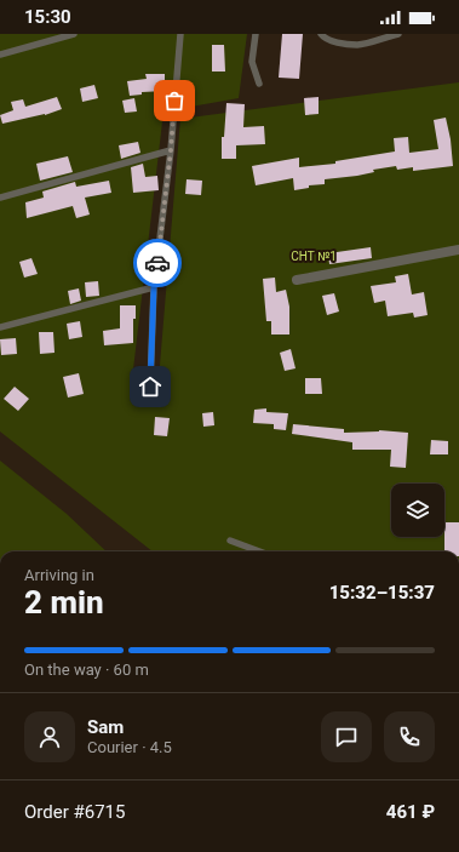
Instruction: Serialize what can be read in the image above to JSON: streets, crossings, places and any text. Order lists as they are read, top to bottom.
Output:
{
  "parks": ["СНТ №1"],
  "page": {
    "status": "15:30",
    "heading": ["2 min", "Arriving in", "15:32–15:37"],
    "panel": [
      "Sam",
      "Courier · 4.5",
      "Order #6715",
      "461 ₽"
    ],
    "bar": "On the way · 60 m"
  }
}
